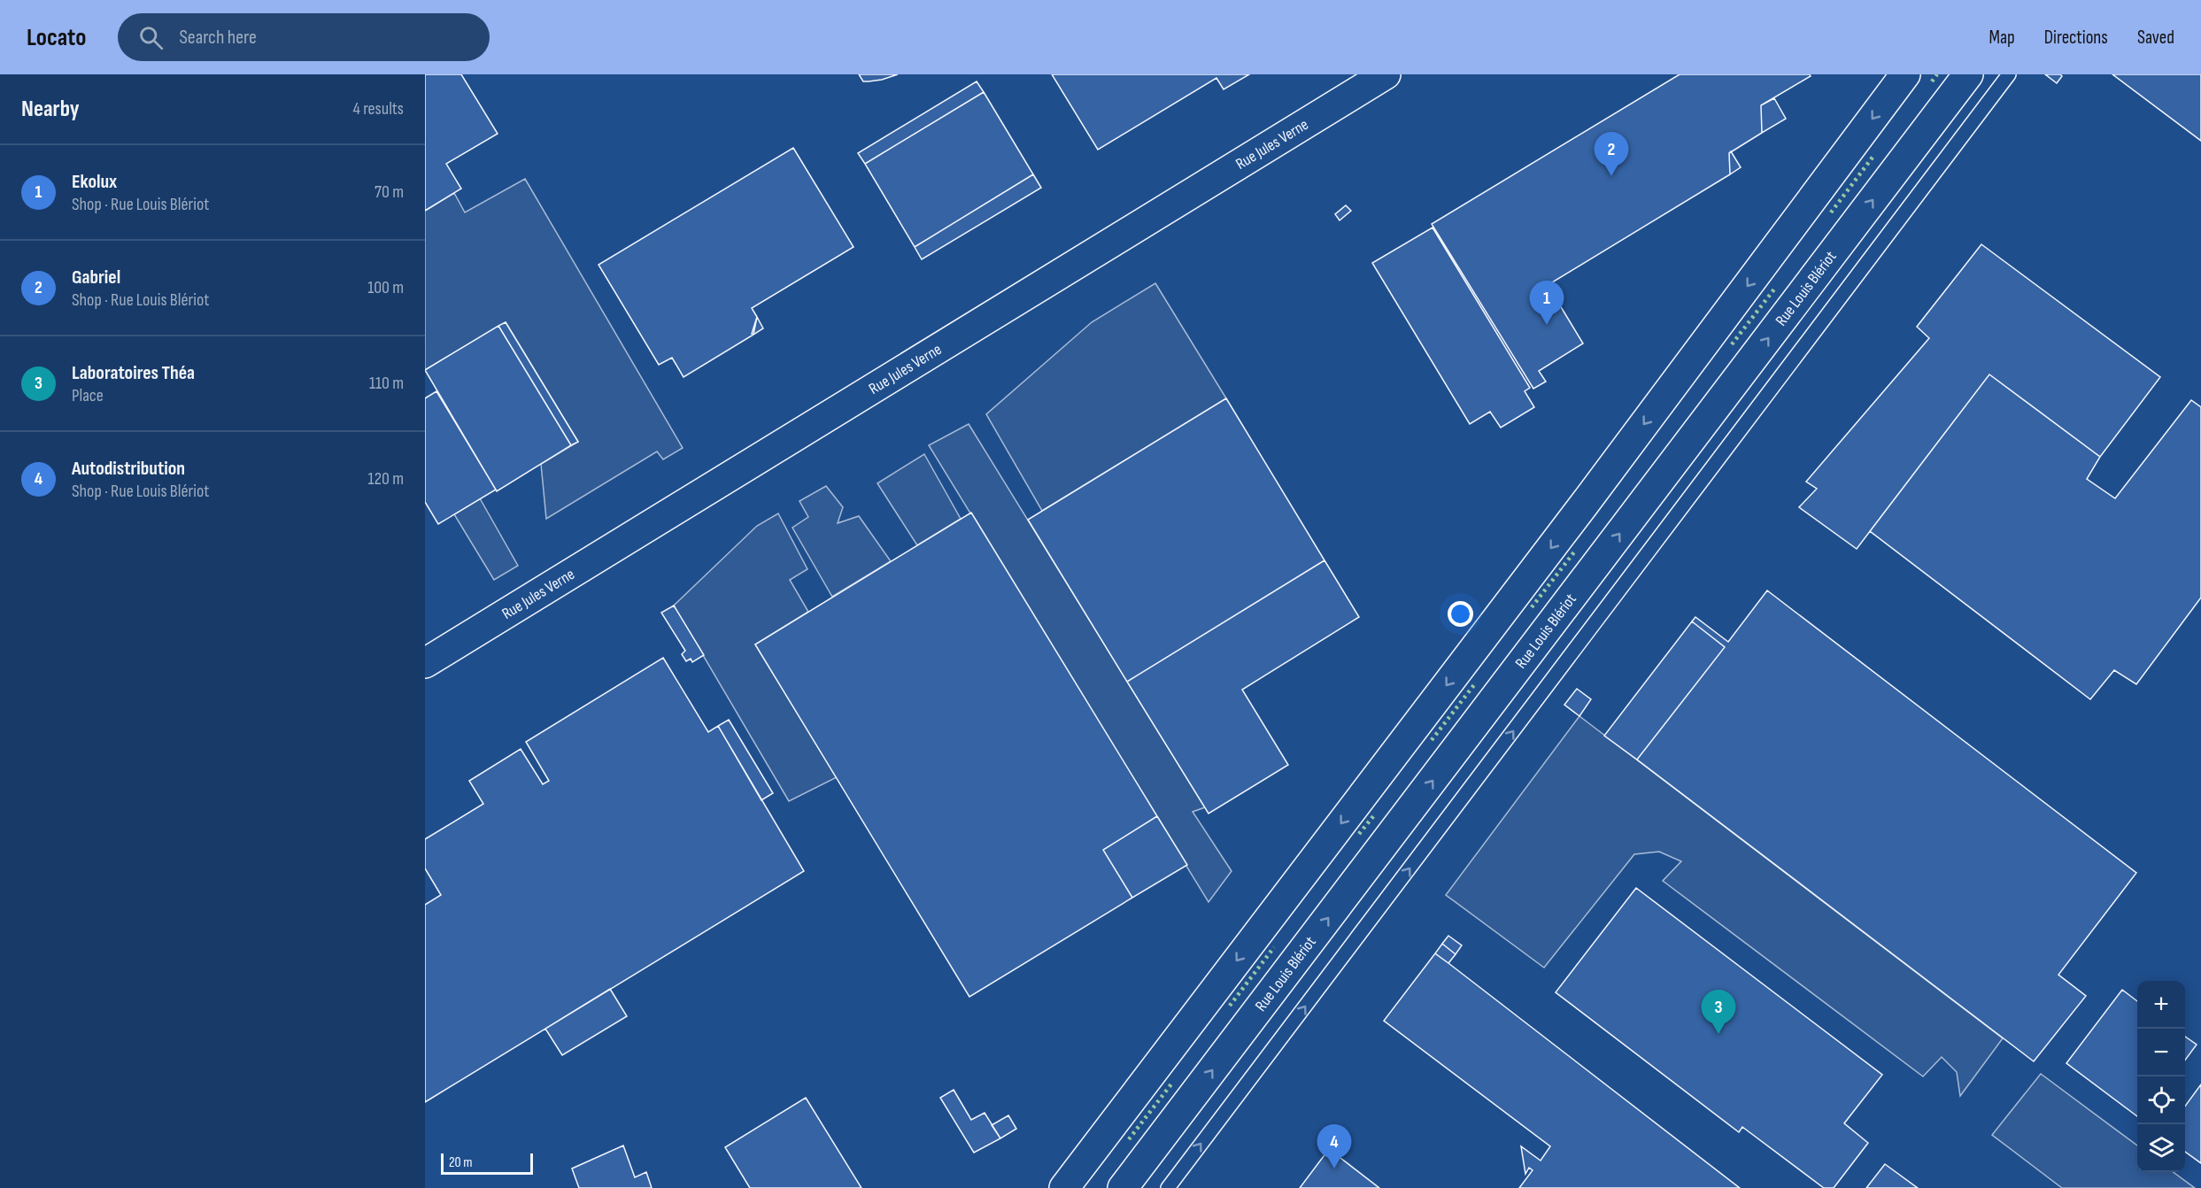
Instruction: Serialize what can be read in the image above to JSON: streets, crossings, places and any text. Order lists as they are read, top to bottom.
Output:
{
  "streets": {
    "main road": ["Rue Jules Verne", "Rue Louis Blériot"]
  },
  "scale_bar": "20 m",
  "page": {
    "header": "Locato",
    "search": "Search here",
    "nav": ["Map", "Directions", "Saved"],
    "heading": ["Nearby", "4 results"],
    "pins": [
      "2",
      "1",
      "3",
      "4"
    ],
    "list": [
      {
        "mark": "1",
        "name": "Ekolux",
        "note": "Shop · Rue Louis Blériot",
        "value": "70 m"
      },
      {
        "mark": "2",
        "name": "Gabriel",
        "note": "Shop · Rue Louis Blériot",
        "value": "100 m"
      },
      {
        "mark": "3",
        "name": "Laboratoires Théa",
        "note": "Place",
        "value": "110 m"
      },
      {
        "mark": "4",
        "name": "Autodistribution",
        "note": "Shop · Rue Louis Blériot",
        "value": "120 m"
      }
    ],
    "map_buttons": ["+", "−"],
    "scale": "20 m"
  }
}
